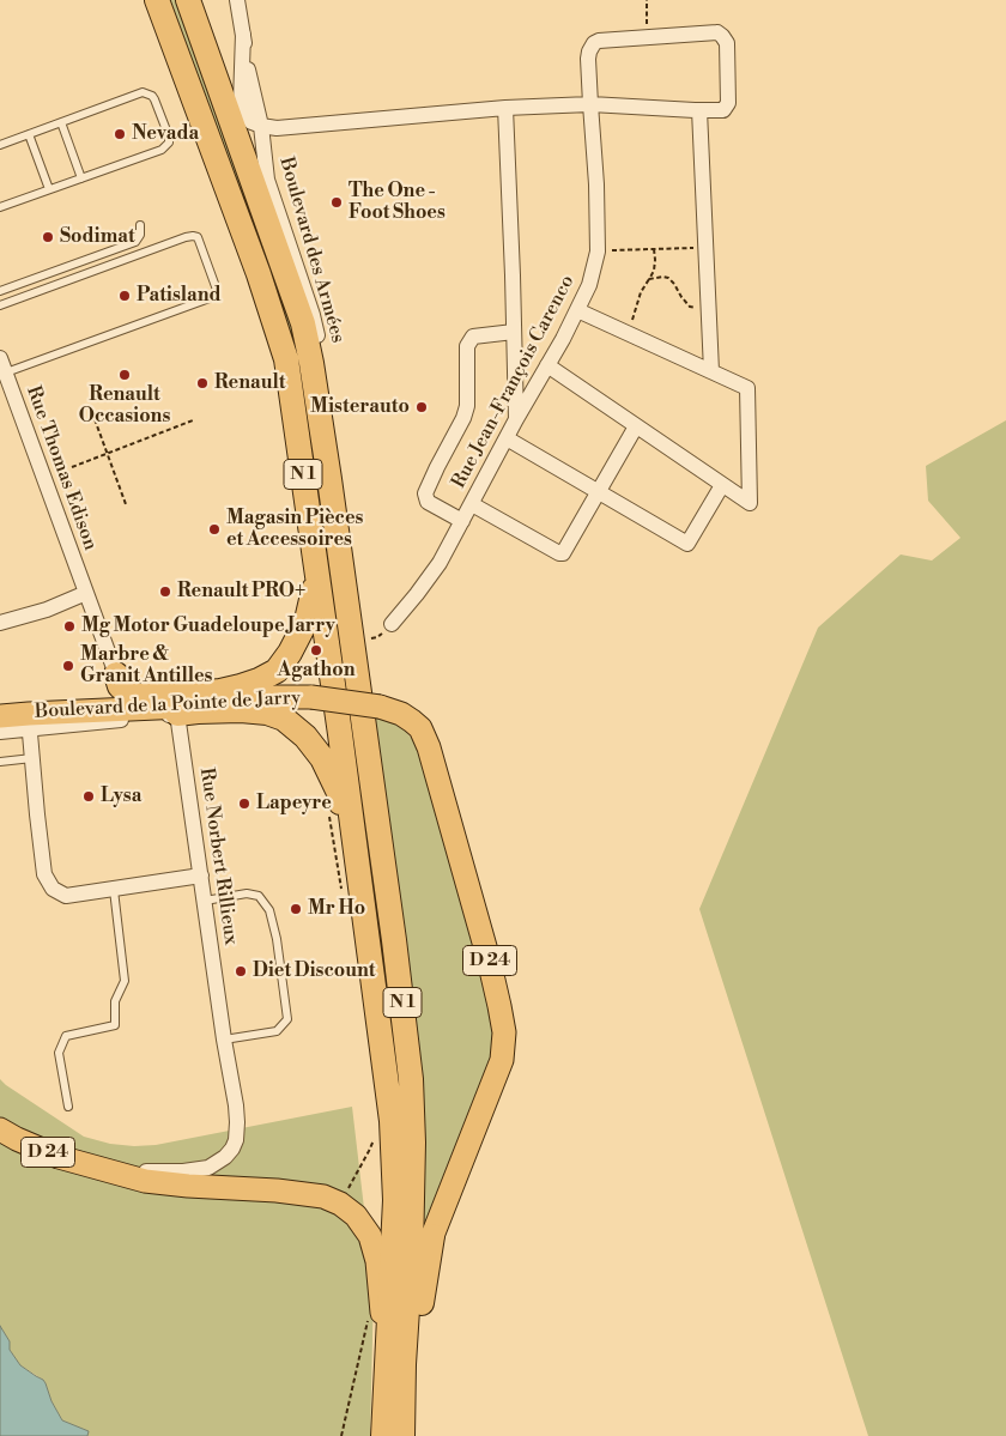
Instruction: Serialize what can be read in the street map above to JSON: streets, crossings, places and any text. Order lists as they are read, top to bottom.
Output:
{
  "streets": {
    "highway": ["N 1"],
    "main road": ["Boulevard de la Pointe de Jarry", "D 24"],
    "street": [
      "Boulevard des Armées",
      "Rue Jean-François Carenco",
      "Rue Thomas Edison",
      "Rue Norbert Rillieux"
    ]
  },
  "crossings": [
    ["Boulevard des Armées", "N 1"],
    ["N 1", "Boulevard de la Pointe de Jarry"],
    ["N 1", "D 24"],
    ["Boulevard de la Pointe de Jarry", "Rue Norbert Rillieux"],
    ["Boulevard de la Pointe de Jarry", "D 24"],
    ["Rue Norbert Rillieux", "D 24"]
  ],
  "places": [
    "Nevada",
    "The One - Foot Shoes",
    "Sodimat",
    "Patisland",
    "Renault Occasions",
    "Renault",
    "Misterauto",
    "Magasin Pièces et Accessoires",
    "Renault PRO+",
    "Mg Motor Guadeloupe Jarry",
    "Agathon",
    "Marbre & Granit Antilles",
    "Lysa",
    "Lapeyre",
    "Mr Ho",
    "Diet Discount"
  ]
}
